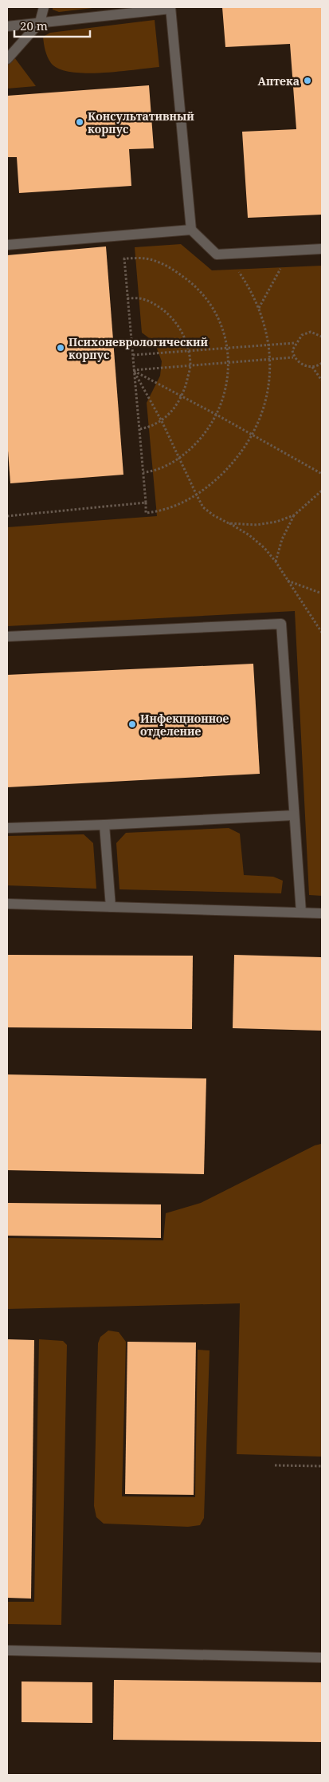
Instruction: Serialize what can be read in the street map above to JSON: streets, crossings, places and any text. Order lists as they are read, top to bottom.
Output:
{
  "places": [
    "Аптека",
    "Консультативный корпус",
    "Психоневрологический корпус",
    "Инфекционное отделение"
  ],
  "scale_bar": "20 m"
}
